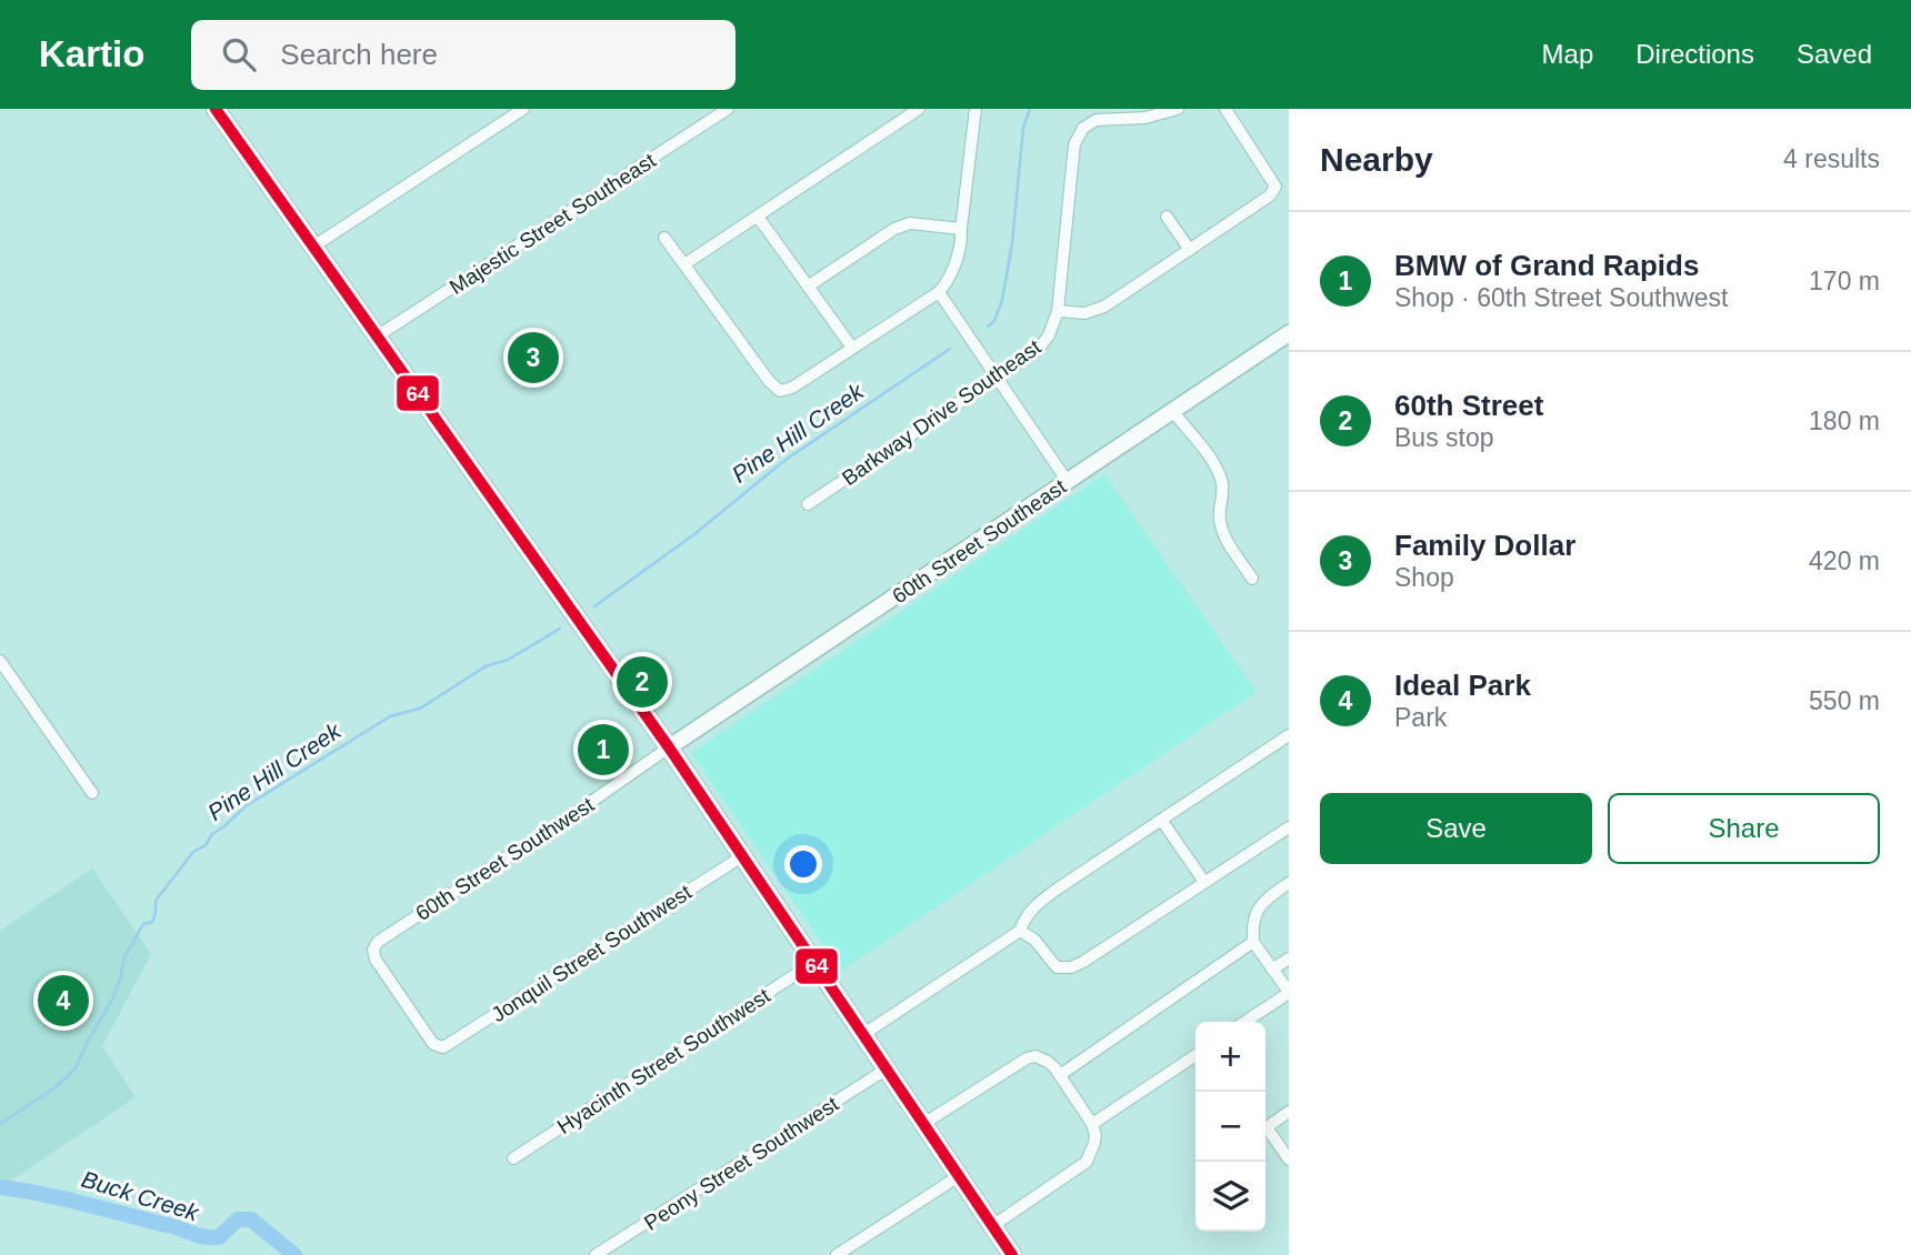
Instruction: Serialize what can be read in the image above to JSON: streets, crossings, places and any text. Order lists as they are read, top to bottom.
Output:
{
  "streets": {
    "main road": ["60th Street Southeast"],
    "street": [
      "Majestic Street Southeast",
      "Barkway Drive Southeast",
      "60th Street Southwest",
      "Jonquil Street Southwest",
      "Hyacinth Street Southwest",
      "Peony Street Southwest"
    ]
  },
  "crossings": [
    ["60th Street Southeast", "60th Street Southwest"],
    ["60th Street Southwest", "Jonquil Street Southwest"]
  ],
  "water": ["Pine Hill Creek", "Buck Creek"],
  "lines": ["transit line 64"],
  "page": {
    "header": "Kartio",
    "search": "Search here",
    "nav": ["Map", "Directions", "Saved"],
    "heading": ["Nearby", "4 results"],
    "list": [
      {
        "mark": "1",
        "name": "BMW of Grand Rapids",
        "note": "Shop · 60th Street Southwest",
        "value": "170 m"
      },
      {
        "mark": "2",
        "name": "60th Street",
        "note": "Bus stop",
        "value": "180 m"
      },
      {
        "mark": "3",
        "name": "Family Dollar",
        "note": "Shop",
        "value": "420 m"
      },
      {
        "mark": "4",
        "name": "Ideal Park",
        "note": "Park",
        "value": "550 m"
      }
    ],
    "pins": [
      "3",
      "2",
      "1",
      "4"
    ],
    "buttons": ["Save", "Share"],
    "map_buttons": ["+", "−"]
  }
}
